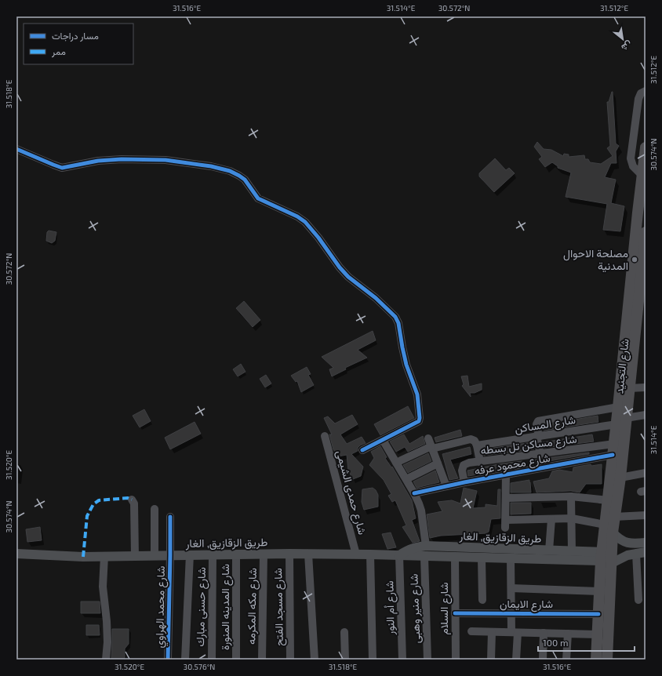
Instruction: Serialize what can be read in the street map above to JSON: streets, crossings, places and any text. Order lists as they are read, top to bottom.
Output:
{
  "streets": {
    "highway": ["شارع التجنيد"],
    "main road": ["طريق الزقازيق, الغار"],
    "street": [
      "شارع المساكن",
      "شارع مساكن تل بسطه",
      "شارع محمود عرفه",
      "شارع حمدى الشيمى",
      "شارع الايمان",
      "شارع مكه المكرمه",
      "شارع محمد الهراوي",
      "شارع حسنى مبارك",
      "شارع المدينه المنورة",
      "شارع مسجد الفتح",
      "شارع أم النور",
      "شارع منير وهبى",
      "شارع السلام"
    ]
  },
  "crossings": [
    ["شارع التجنيد", "شارع المساكن"],
    ["شارع التجنيد", "شارع مساكن تل بسطه"],
    ["شارع التجنيد", "شارع محمود عرفه"],
    ["شارع التجنيد", "طريق الزقازيق, الغار"],
    ["شارع التجنيد", "شارع الايمان"],
    ["شارع مساكن تل بسطه", "شارع محمود عرفه"],
    ["شارع حمدى الشيمى", "طريق الزقازيق, الغار"],
    ["طريق الزقازيق, الغار", "شارع مكه المكرمه"],
    ["طريق الزقازيق, الغار", "شارع محمد الهراوي"],
    ["طريق الزقازيق, الغار", "شارع حسنى مبارك"],
    ["طريق الزقازيق, الغار", "شارع المدينه المنورة"],
    ["طريق الزقازيق, الغار", "شارع مسجد الفتح"],
    ["طريق الزقازيق, الغار", "شارع أم النور"],
    ["طريق الزقازيق, الغار", "شارع منير وهبى"],
    ["طريق الزقازيق, الغار", "شارع السلام"],
    ["شارع الايمان", "شارع السلام"]
  ],
  "places": ["مصلحة الاحوال المدنية"],
  "legend": ["مسار دراجات", "ممر"],
  "scale_bar": "100 m",
  "north": "bottom right",
  "coordinates": [
    "31.516°E",
    "31.514°E",
    "30.572°N",
    "31.512°E",
    "31.518°E",
    "30.574°N",
    "31.520°E",
    "30.576°N"
  ]
}
